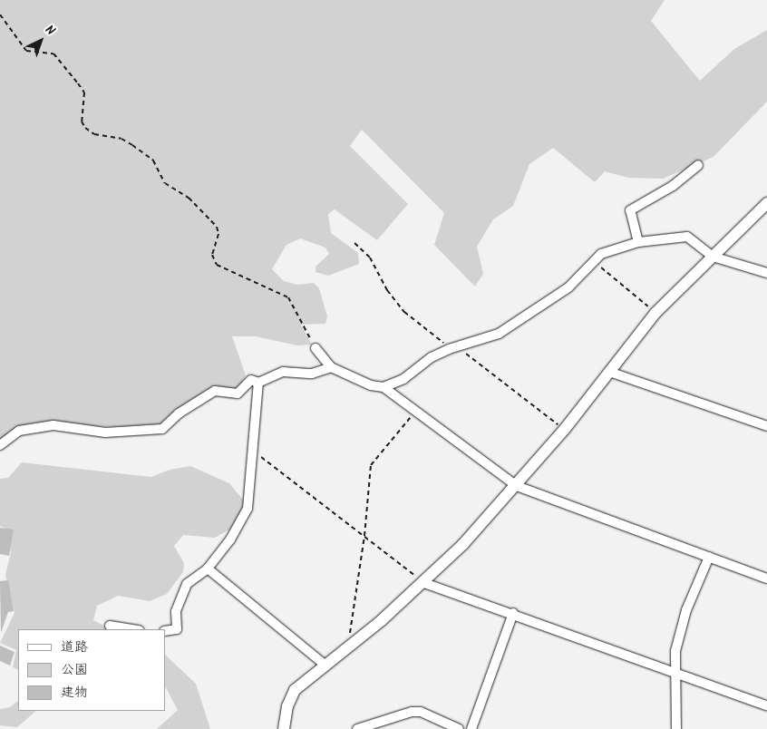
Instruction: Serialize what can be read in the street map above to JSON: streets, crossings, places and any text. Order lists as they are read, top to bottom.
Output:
{
  "legend": ["道路", "公園", "建物"],
  "north": "top right"
}
